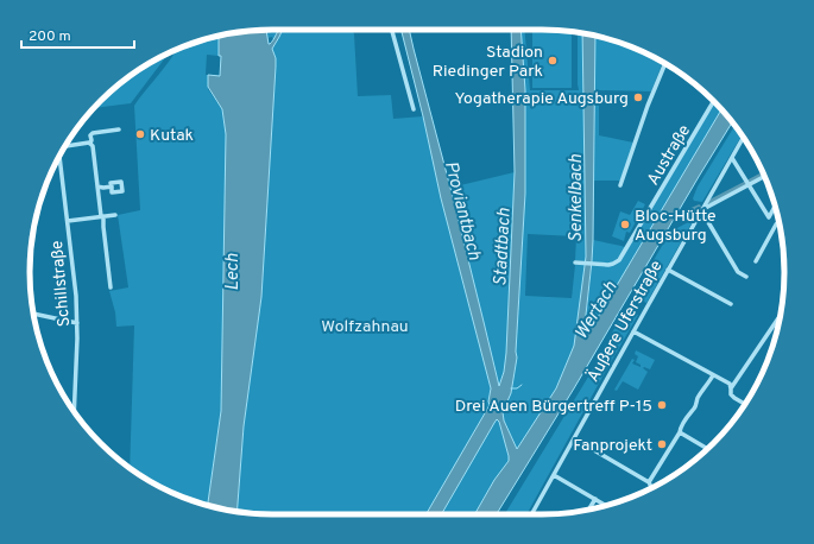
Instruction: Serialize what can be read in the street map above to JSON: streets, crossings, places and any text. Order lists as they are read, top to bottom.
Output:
{
  "streets": {
    "street": ["Austraße", "Schillstraße", "Äußere Uferstraße"]
  },
  "water": [
    "Senkelbach",
    "Proviantbach",
    "Stadtbach",
    "Lech",
    "Wertach"
  ],
  "parks": ["Wolfzahnau"],
  "places": [
    "Stadion Riedinger Park",
    "Yogatherapie Augsburg",
    "Kutak",
    "Bloc-Hütte Augsburg",
    "Drei Auen Bürgertreff P-15",
    "Fanprojekt"
  ],
  "scale_bar": "200 m"
}
